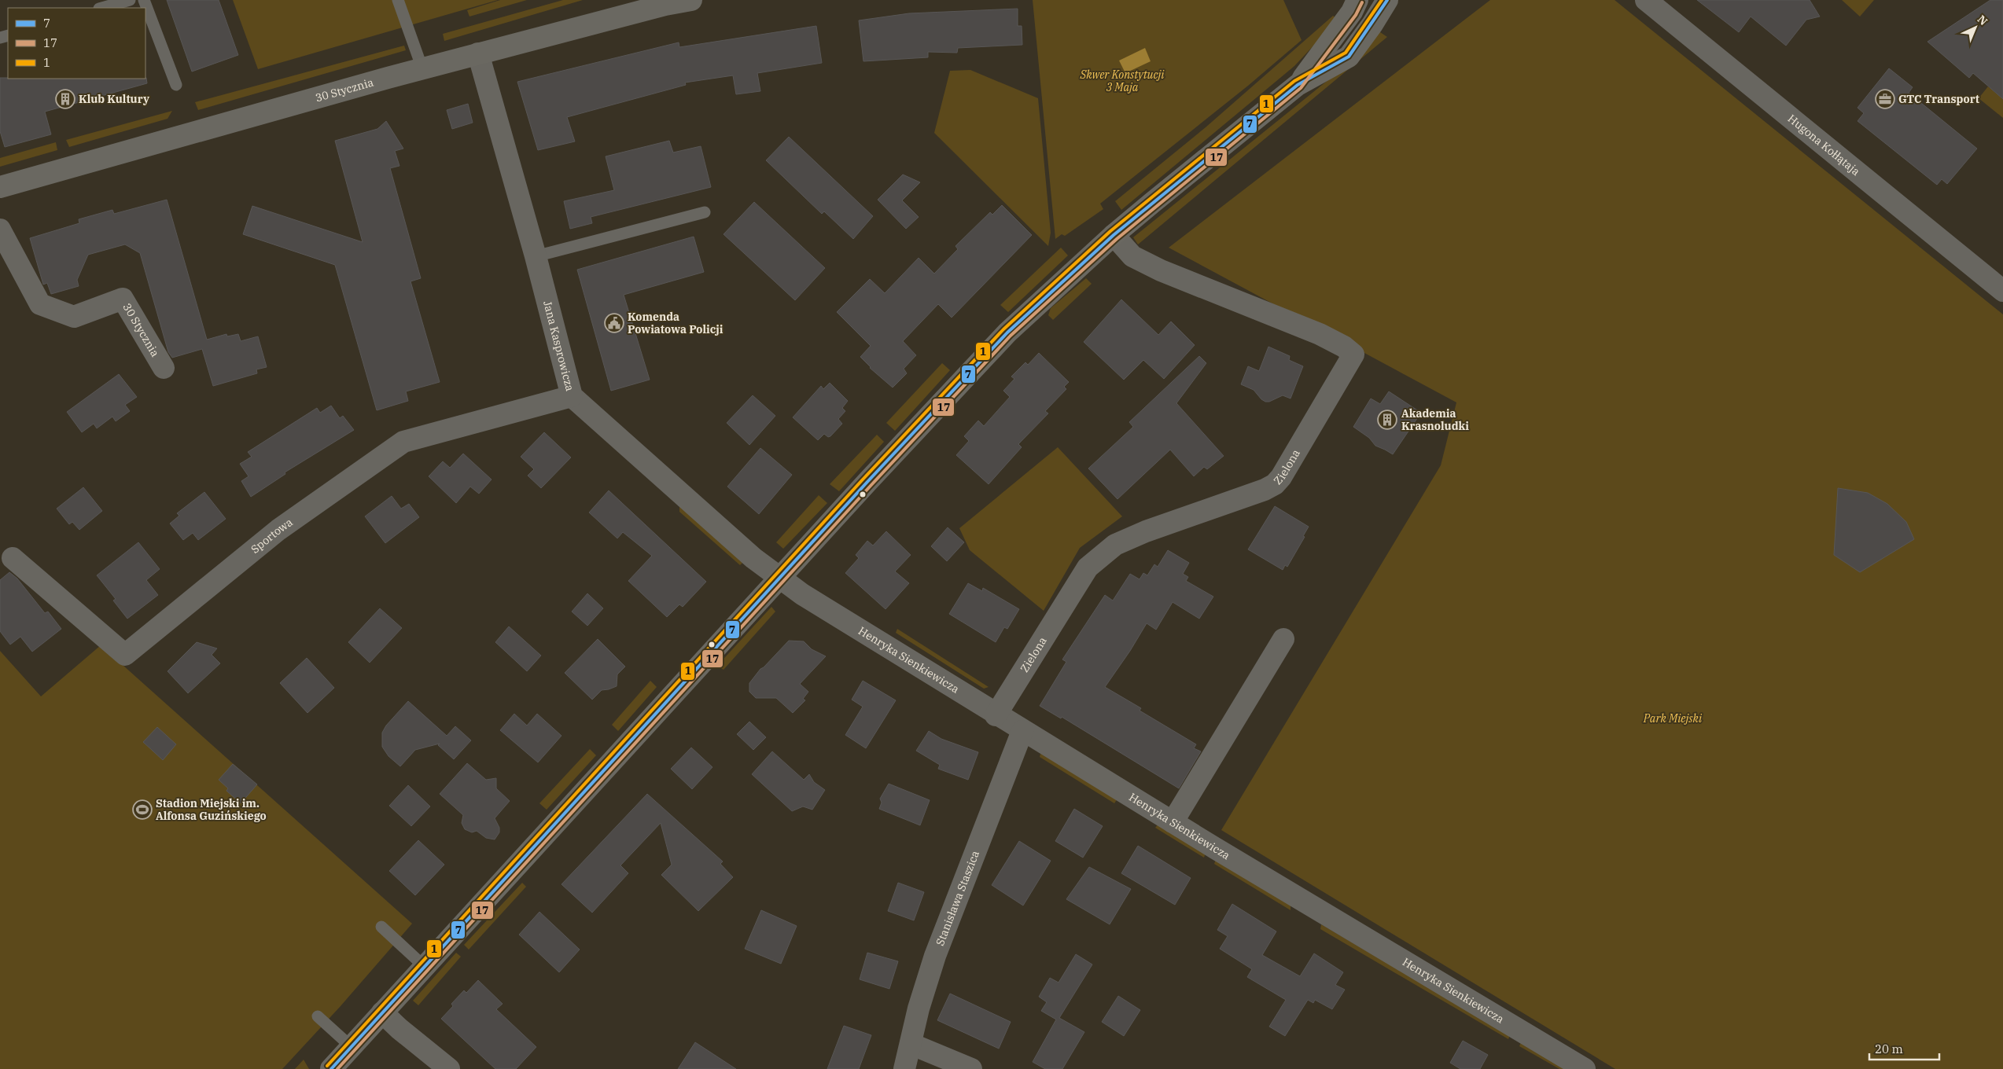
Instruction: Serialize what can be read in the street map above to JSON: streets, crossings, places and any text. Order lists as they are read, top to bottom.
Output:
{
  "streets": {
    "street": [
      "30 Stycznia",
      "Hugona Kołłątaja",
      "Jana Kasprowicza",
      "Zielona",
      "Sportowa",
      "Henryka Sienkiewicza",
      "Stanisława Staszica"
    ]
  },
  "crossings": [
    ["30 Stycznia", "Jana Kasprowicza"],
    ["Jana Kasprowicza", "Sportowa"],
    ["Jana Kasprowicza", "Henryka Sienkiewicza"],
    ["Zielona", "Henryka Sienkiewicza"],
    ["Henryka Sienkiewicza", "Stanisława Staszica"]
  ],
  "parks": ["Skwer Konstytucji 3 Maja", "Park Miejski"],
  "places": {
    "building": ["Klub Kultury", "Akademia Krasnoludki"],
    "office": ["GTC Transport"],
    "public building": ["Komenda Powiatowa Policji"],
    "sports": ["Stadion Miejski im. Alfonsa Guzińskiego"]
  },
  "lines": ["transit line 7", "transit line 1", "transit line 17"],
  "legend": ["7", "17", "1"],
  "scale_bar": "20 m",
  "north": "top right"
}
